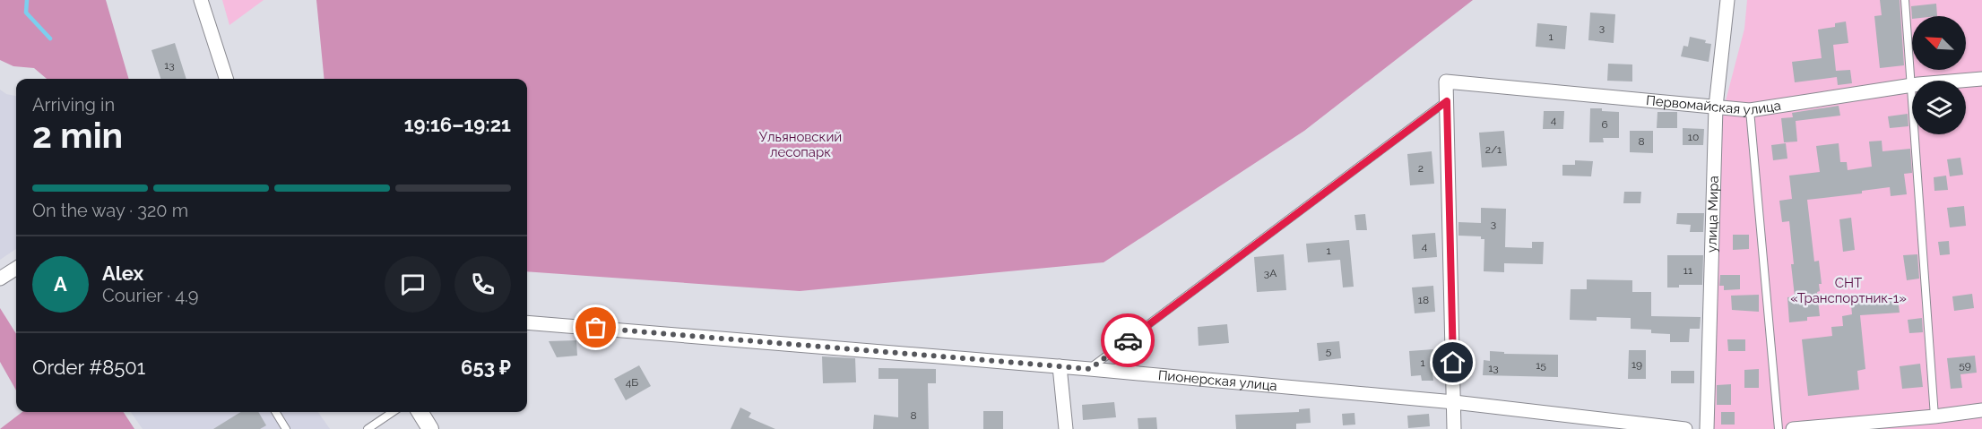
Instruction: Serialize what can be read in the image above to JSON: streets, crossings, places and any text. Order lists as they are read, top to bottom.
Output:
{
  "streets": {
    "street": ["Первомайская улица", "улица Мира", "Пионерская улица"]
  },
  "crossings": [
    ["Первомайская улица", "улица Мира"]
  ],
  "parks": ["Ульяновский лесопарк", "СНТ «Транспортник-1»"],
  "house_numbers": [
    "3",
    "1",
    "13",
    "4",
    "6",
    "10",
    "8",
    "2/1",
    "2",
    "3",
    "4",
    "1",
    "11",
    "3А",
    "18",
    "5",
    "1",
    "19",
    "15",
    "59",
    "13",
    "4Б",
    "8"
  ],
  "north": "top left",
  "page": {
    "heading": ["2 min", "Arriving in", "19:16–19:21"],
    "panel": [
      "Alex",
      "Courier · 4.9",
      "Order #8501",
      "653 ₽"
    ],
    "bar": "On the way · 320 m",
    "round": "A"
  }
}
